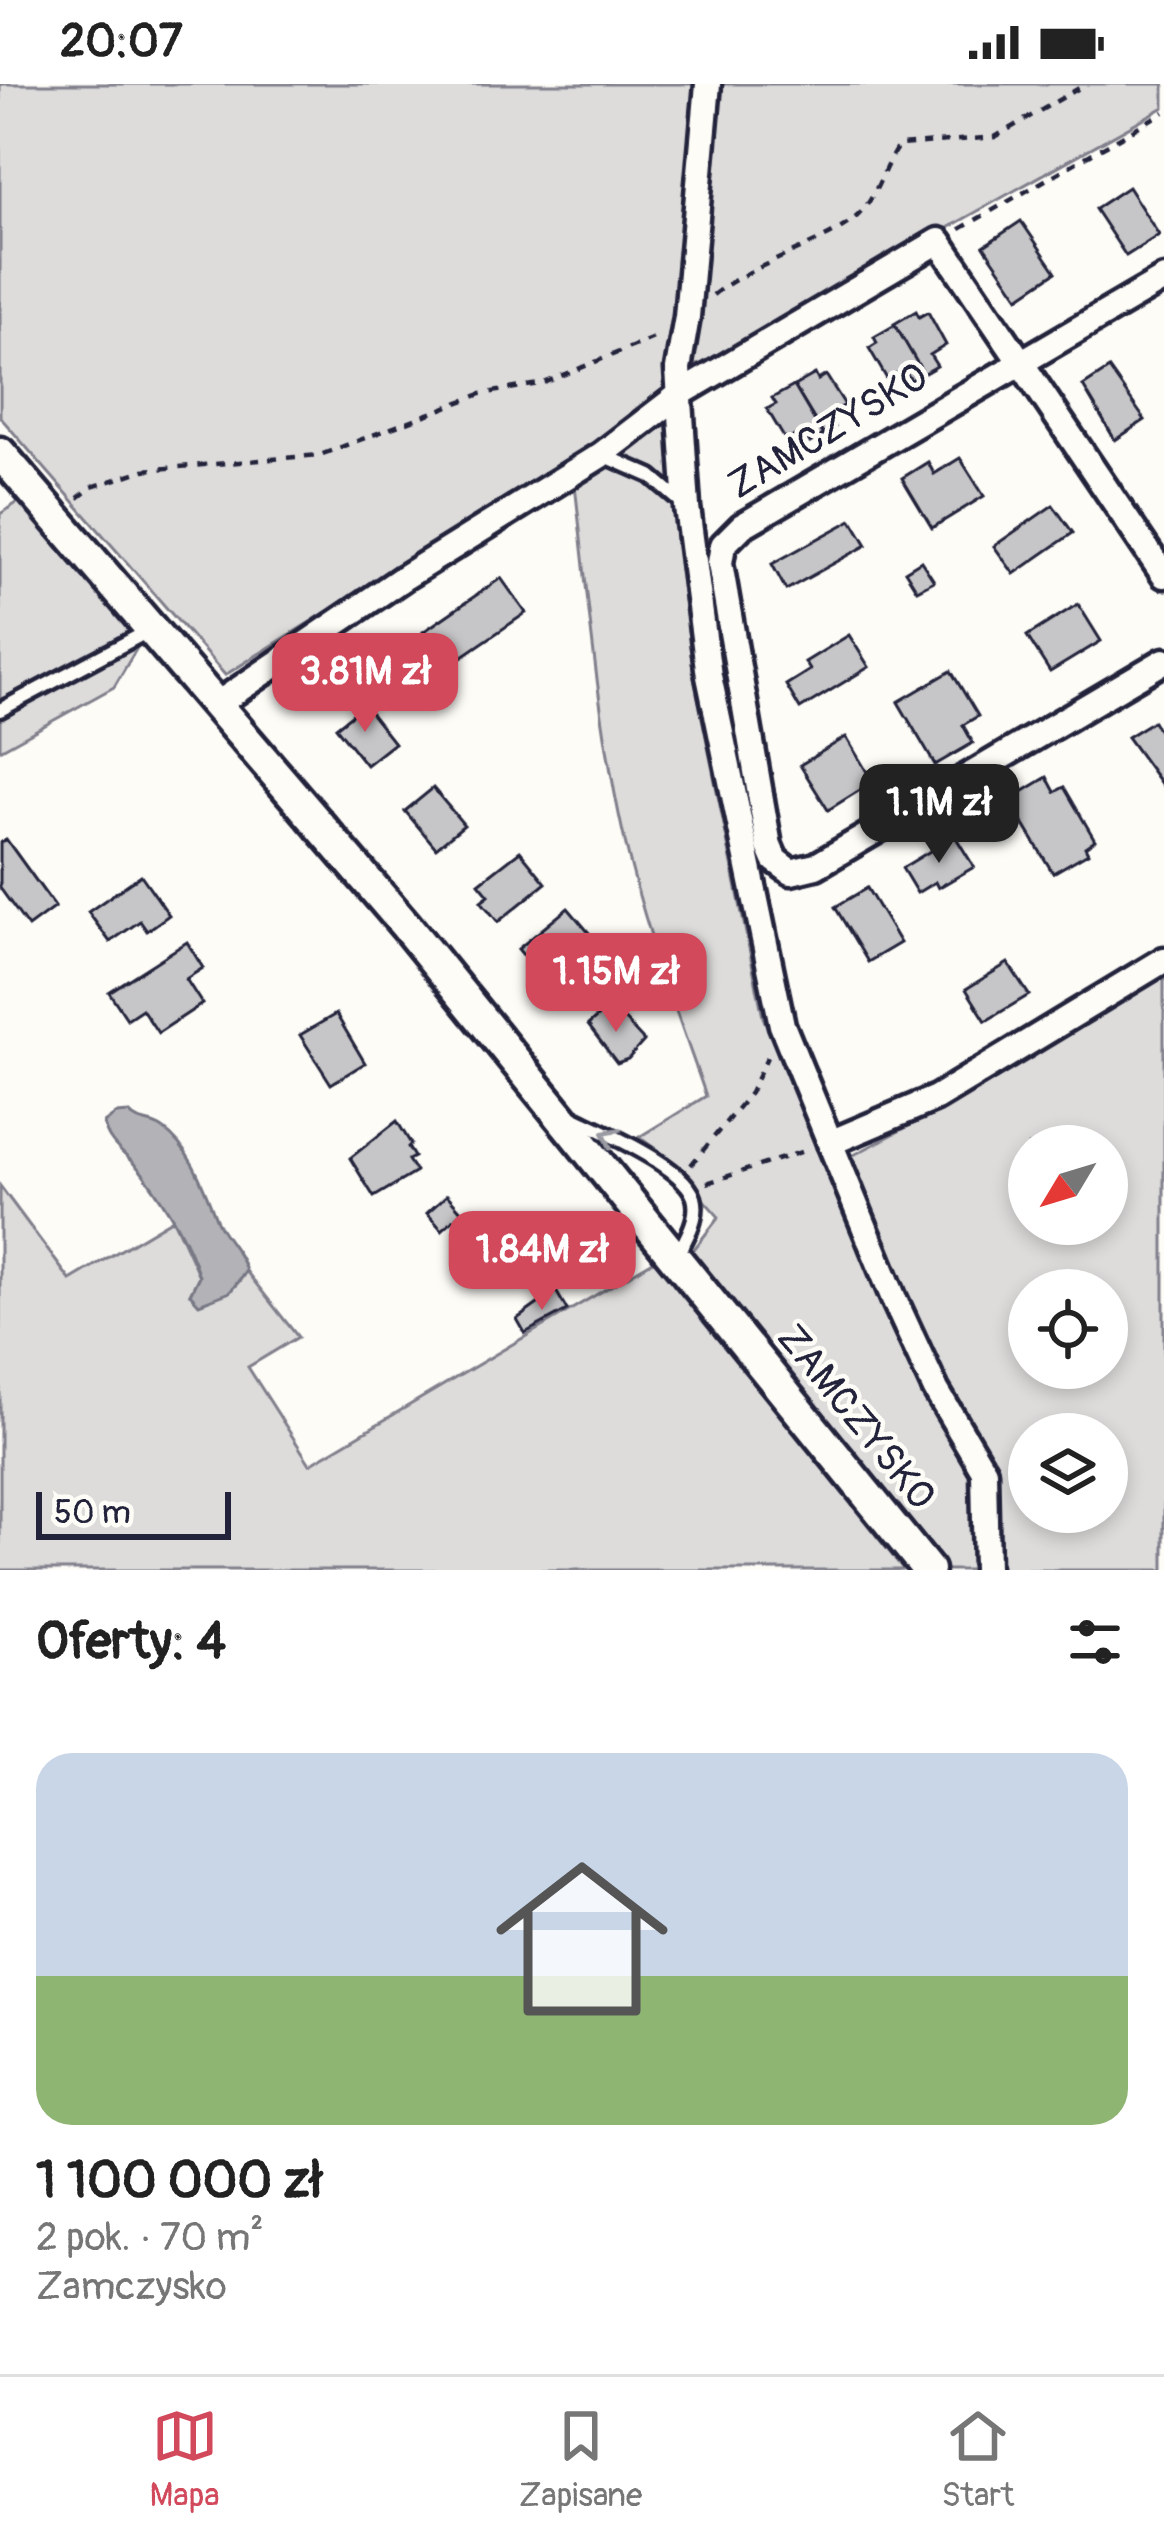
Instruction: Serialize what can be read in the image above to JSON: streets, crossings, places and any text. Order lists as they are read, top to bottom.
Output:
{
  "streets": {
    "street": ["ZAMCZYSKO"]
  },
  "scale_bar": "50 m",
  "north": "bottom left",
  "page": {
    "status": "20:07",
    "price": [
      "3.81M zł",
      "1.1M zł",
      "1.15M zł",
      "1.84M zł"
    ],
    "scale": "50 m",
    "heading": "Oferty: 4",
    "list": [
      {
        "name": "1 100 000 zł",
        "note": "2 pok. · 70 m² · Zamczysko"
      }
    ],
    "tabs": ["Mapa", "Zapisane", "Start"]
  }
}
